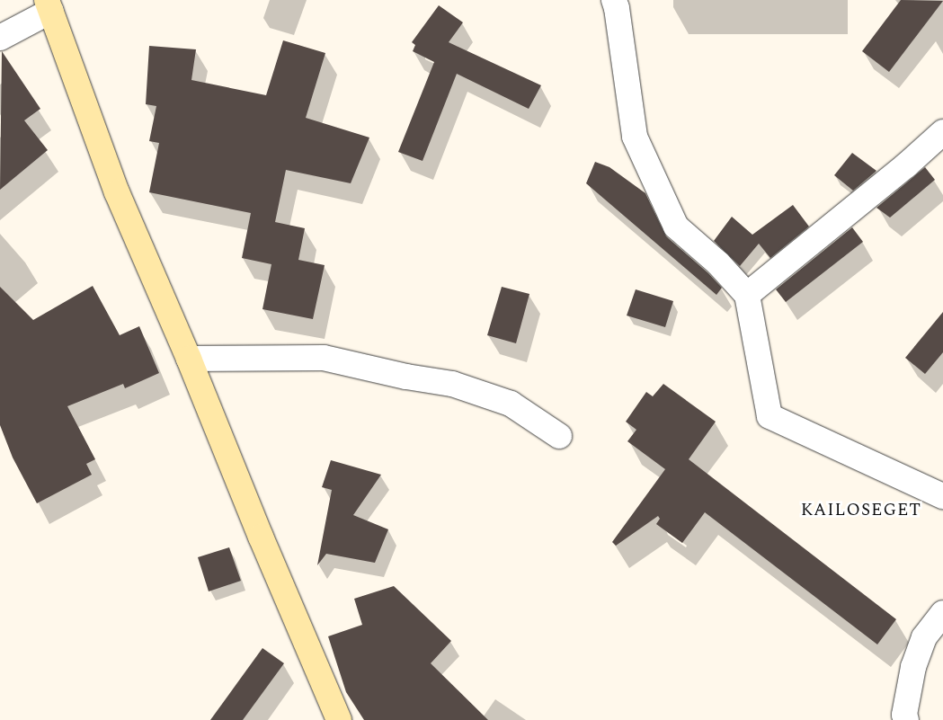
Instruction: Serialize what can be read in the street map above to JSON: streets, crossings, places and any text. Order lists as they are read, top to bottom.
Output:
{
  "districts": ["KAILOSEGET"]
}
